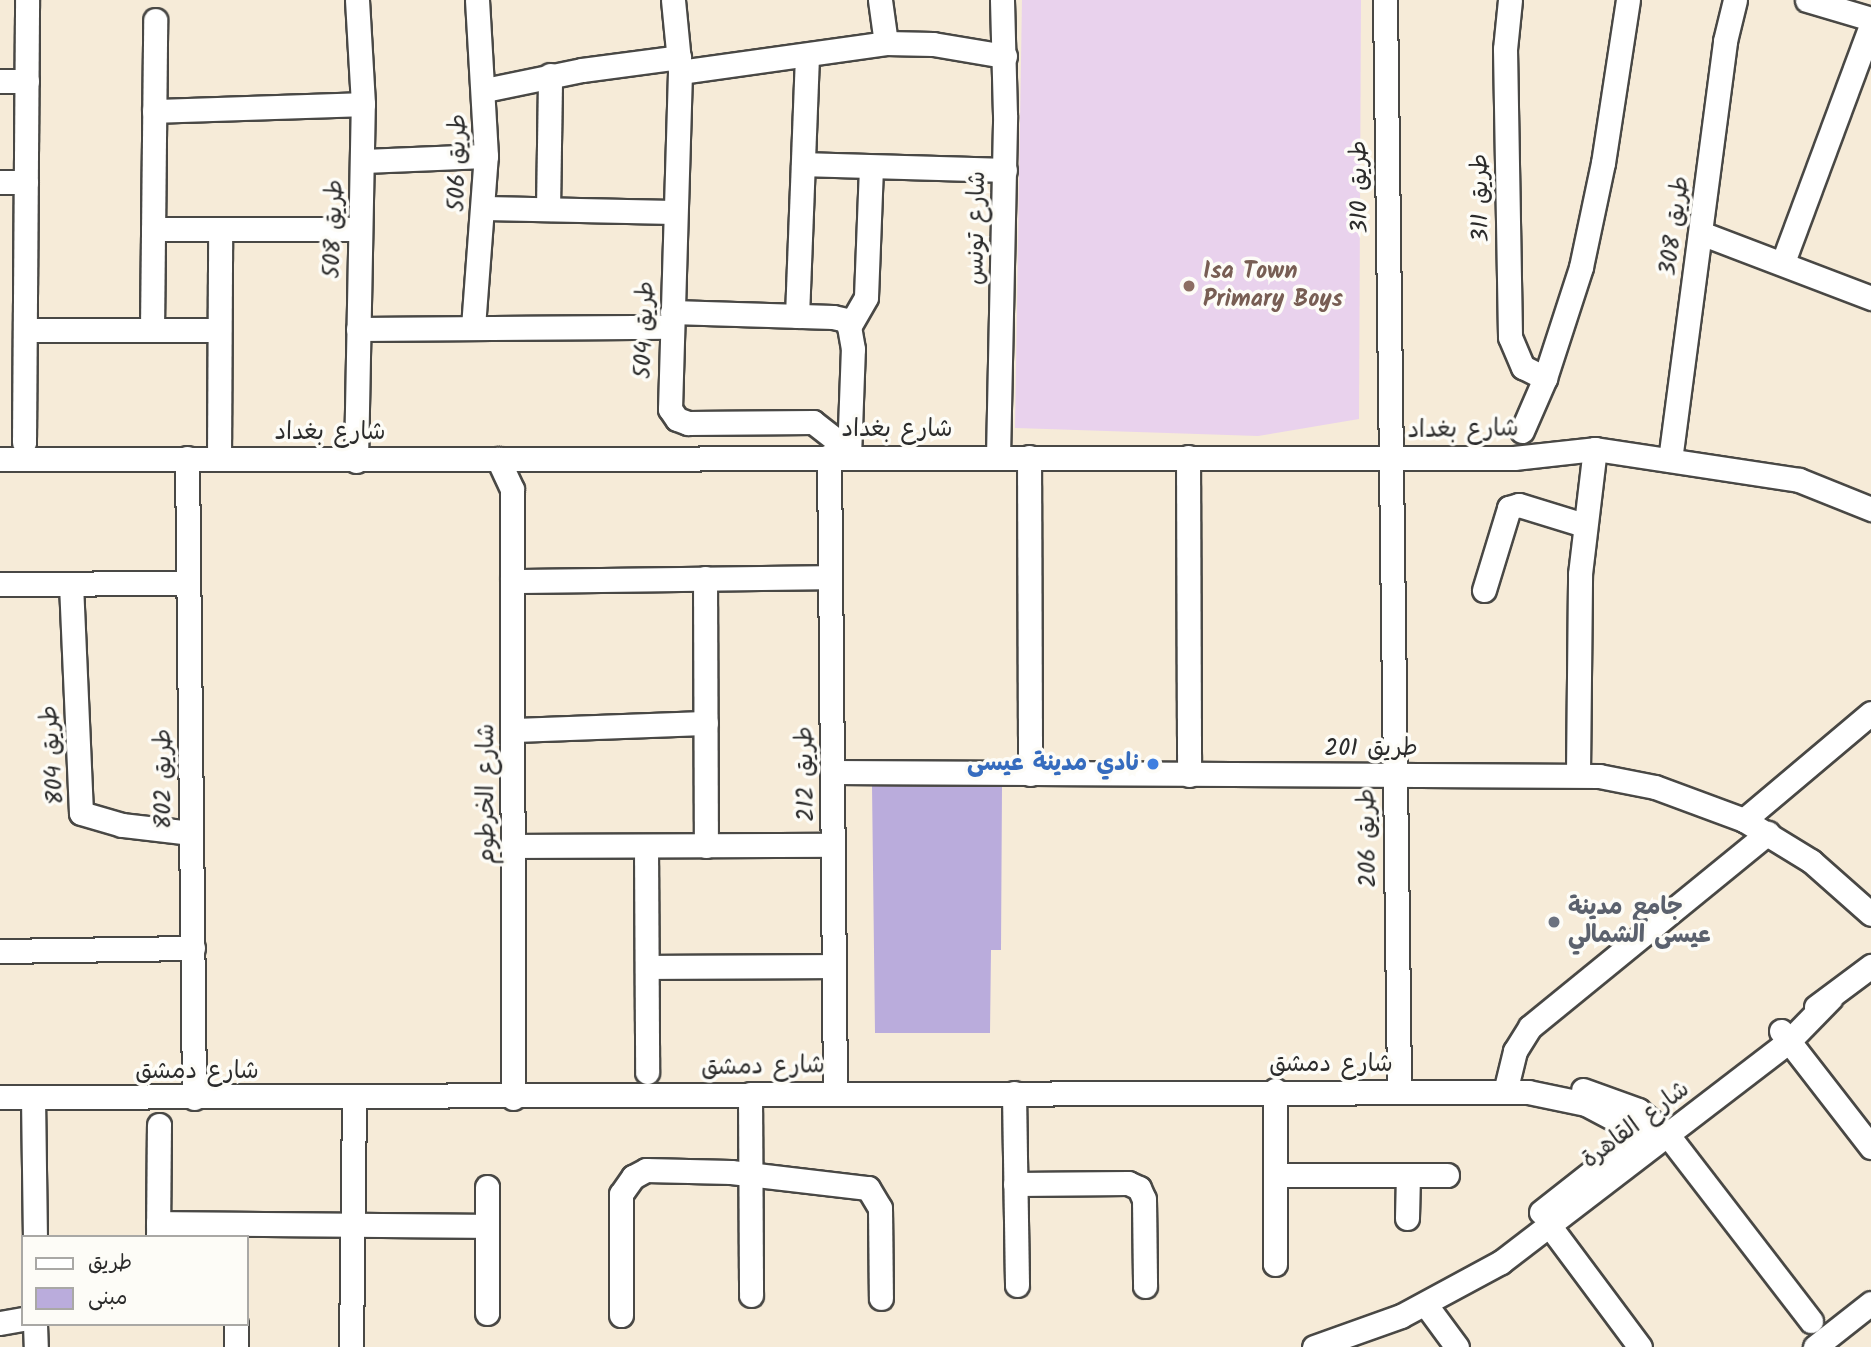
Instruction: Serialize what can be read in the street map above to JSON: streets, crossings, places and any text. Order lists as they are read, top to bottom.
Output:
{
  "streets": {
    "street": [
      "طريق 506",
      "طريق 310",
      "طريق 311",
      "طريق 308",
      "شارع تونس",
      "طريق 508",
      "طريق 504",
      "شارع بغداد",
      "طريق 201",
      "طريق 804",
      "طريق 212",
      "طريق 802",
      "شارع الخرطوم",
      "طريق 206",
      "شارع دمشق",
      "شارع القاهرة"
    ]
  },
  "crossings": [
    ["طريق 310", "شارع بغداد"],
    ["طريق 310", "طريق 206"],
    ["طريق 308", "شارع بغداد"],
    ["شارع تونس", "شارع بغداد"],
    ["طريق 508", "شارع بغداد"],
    ["طريق 504", "شارع بغداد"],
    ["طريق 504", "طريق 212"],
    ["شارع بغداد", "طريق 212"],
    ["شارع بغداد", "طريق 802"],
    ["شارع بغداد", "شارع الخرطوم"],
    ["شارع بغداد", "طريق 206"],
    ["طريق 201", "طريق 212"],
    ["طريق 201", "طريق 206"],
    ["طريق 804", "طريق 802"],
    ["طريق 212", "شارع دمشق"],
    ["طريق 802", "شارع دمشق"],
    ["شارع الخرطوم", "شارع دمشق"],
    ["طريق 206", "شارع دمشق"],
    ["شارع دمشق", "شارع القاهرة"]
  ],
  "places": ["Isa Town Primary Boys", "نادي مدينة عيسى", "جامع مدينة عيسى الشمالي"],
  "legend": ["طريق", "مبنى"]
}
